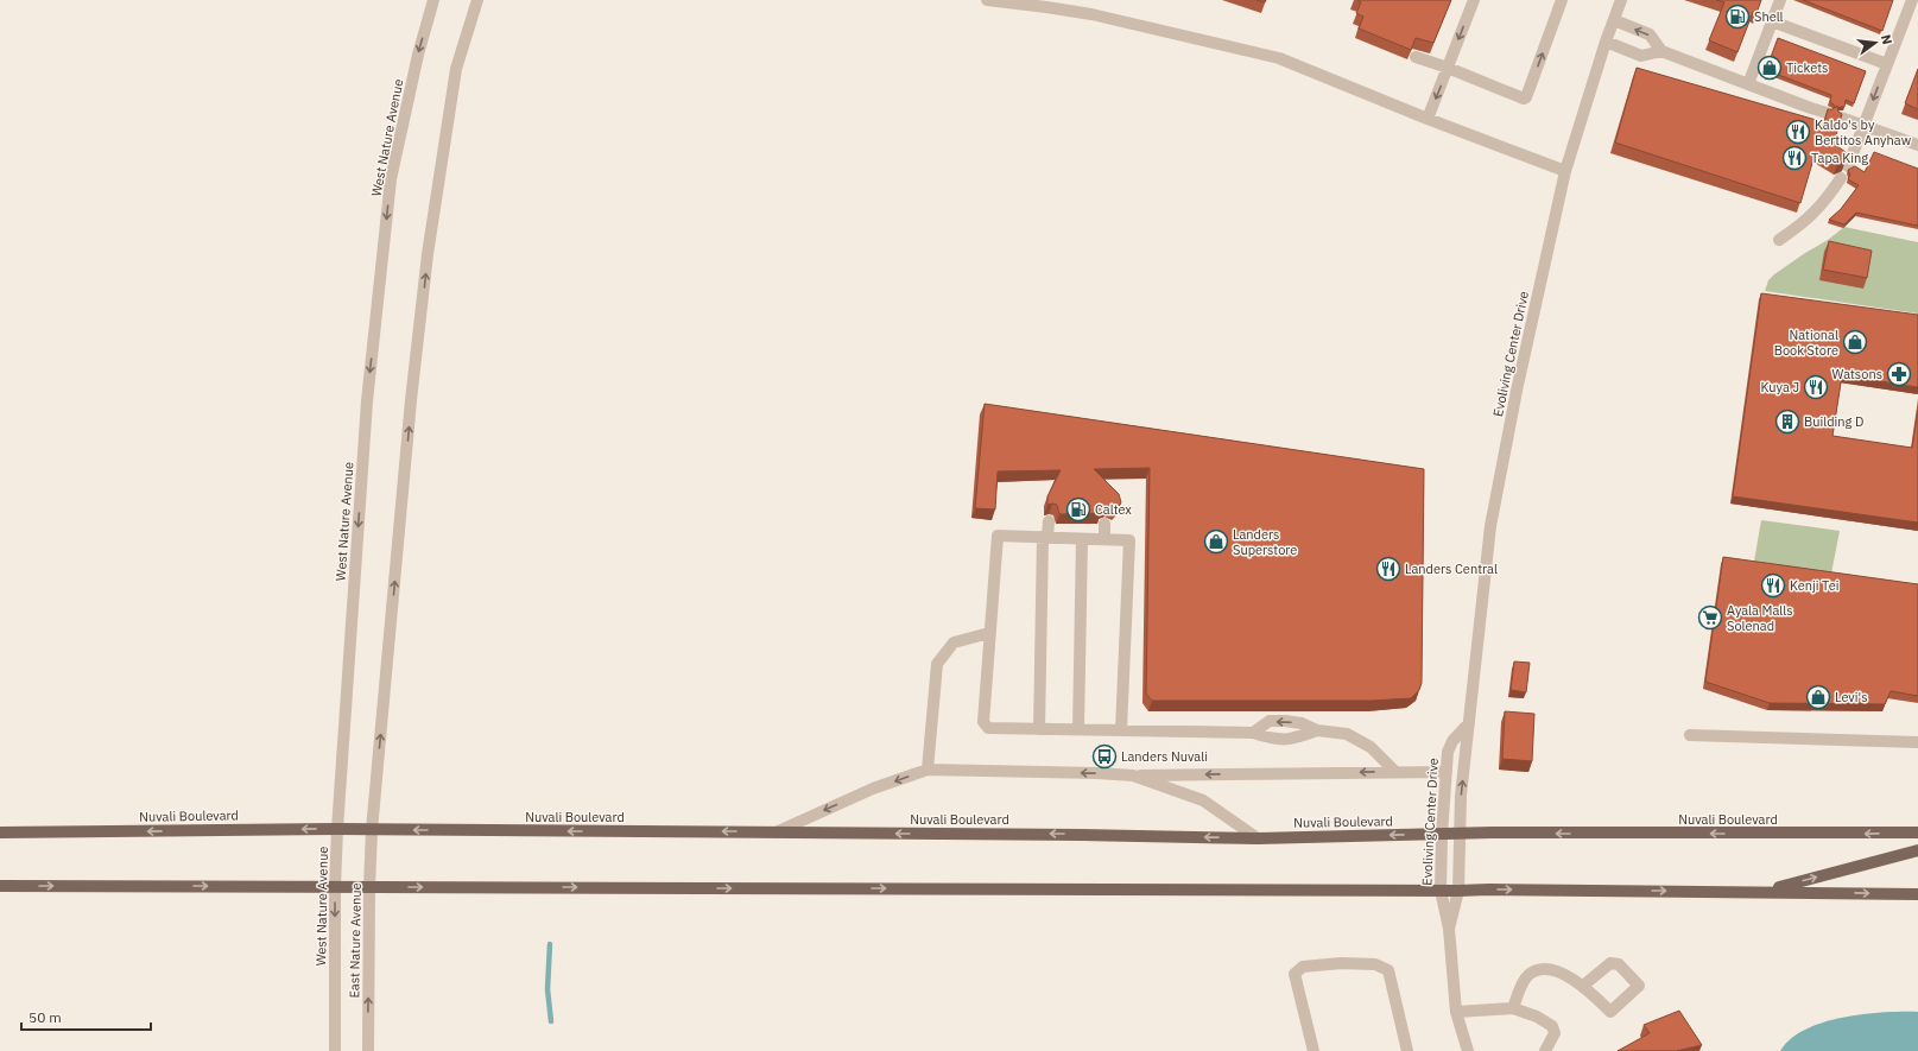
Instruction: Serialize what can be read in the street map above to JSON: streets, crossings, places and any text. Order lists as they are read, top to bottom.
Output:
{
  "streets": {
    "main road": ["Nuvali Boulevard"],
    "street": ["West Nature Avenue", "Evoliving Center Drive", "East Nature Avenue"]
  },
  "crossings": [
    ["West Nature Avenue", "Nuvali Boulevard"],
    ["Evoliving Center Drive", "Nuvali Boulevard"],
    ["Nuvali Boulevard", "East Nature Avenue"]
  ],
  "one_way": ["East Nature Avenue"],
  "places": {
    "fuel station": ["Shell", "Caltex"],
    "shop": [
      "Tickets",
      "National Book Store",
      "Landers Superstore",
      "Levi's"
    ],
    "restaurant": [
      "Kaldo's by Bertitos Anyhaw",
      "Tapa King",
      "Kuya J",
      "Landers Central",
      "Kenji Tei"
    ],
    "pharmacy": ["Watsons"],
    "building": ["Building D"],
    "supermarket": ["Ayala Malls Solenad"],
    "bus stop": ["Landers Nuvali"]
  },
  "scale_bar": "50 m",
  "north": "right"
}
